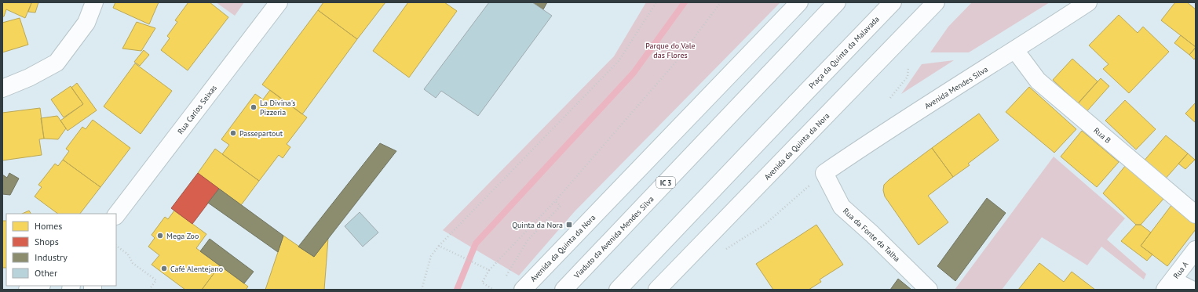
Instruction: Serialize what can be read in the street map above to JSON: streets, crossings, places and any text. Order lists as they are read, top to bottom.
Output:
{
  "streets": {
    "main road": [
      "Praça da Quinta da Malavada",
      "Avenida Mendes Silva",
      "Rua Carlos Seixas",
      "Rua B",
      "Avenida da Quinta da Nora",
      "IC 3",
      "Rua da Fonte da Talha",
      "Viaduto da Avenida Mendes Silva",
      "Rua A"
    ]
  },
  "crossings": [
    ["Avenida Mendes Silva", "Rua B"],
    ["Avenida Mendes Silva", "Rua da Fonte da Talha"]
  ],
  "parks": ["Parque do Vale das Flores"],
  "places": {
    "other": [
      "La Divina's Pizzeria",
      "Passepartout",
      "Mega Zoo",
      "Café Alentejano"
    ],
    "transit": ["Quinta da Nora"]
  },
  "legend": [
    "Homes",
    "Shops",
    "Industry",
    "Other"
  ]
}
